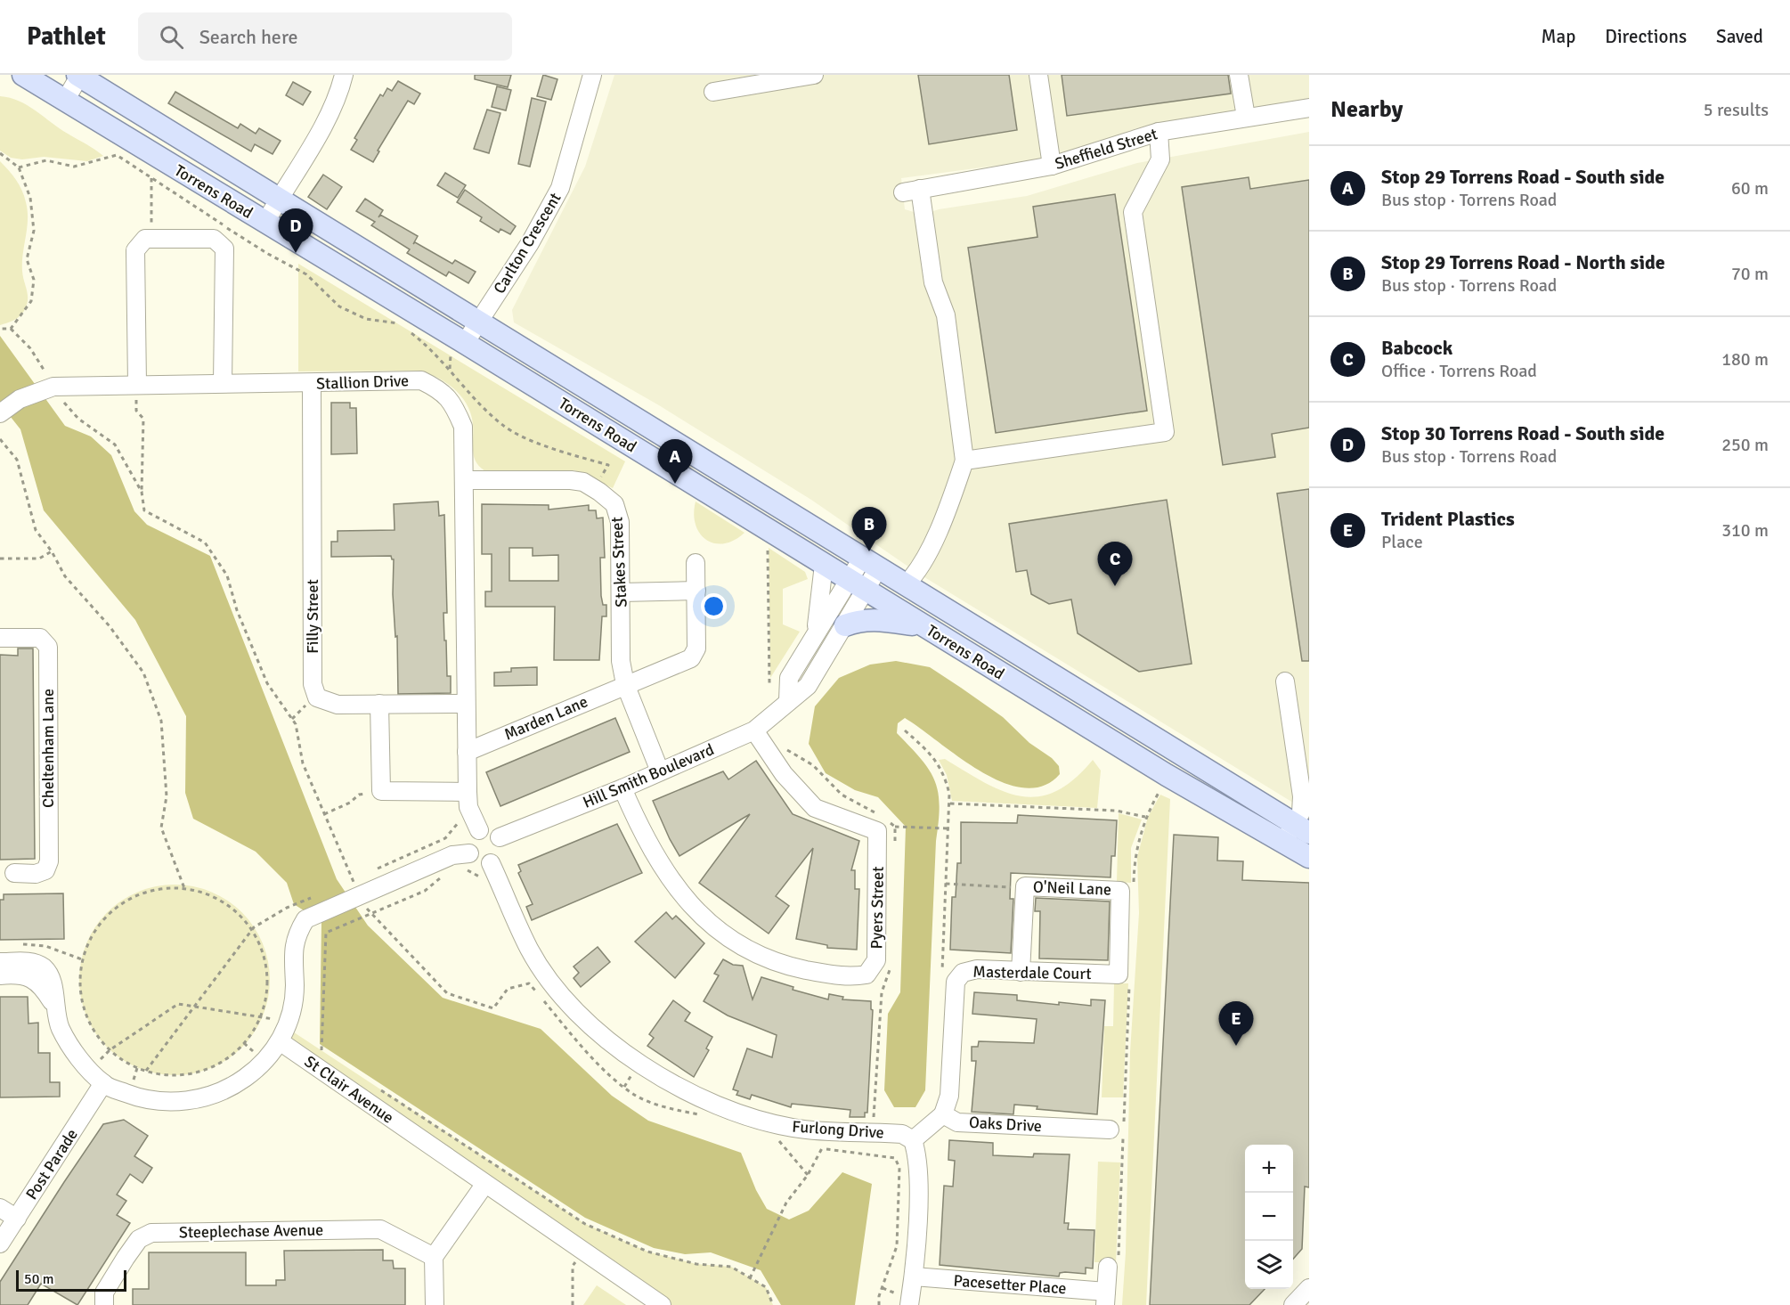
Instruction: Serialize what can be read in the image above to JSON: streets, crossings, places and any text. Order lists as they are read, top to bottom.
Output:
{
  "streets": {
    "main road": ["Torrens Road"],
    "street": [
      "Sheffield Street",
      "Carlton Crescent",
      "Stallion Drive",
      "Stakes Street",
      "Filly Street",
      "Marden Lane",
      "Cheltenham Lane",
      "Hill Smith Boulevard",
      "O'Neil Lane",
      "Pyers Street",
      "Masterdale Court",
      "St Clair Avenue",
      "Oaks Drive",
      "Furlong Drive",
      "Post Parade",
      "Steeplechase Avenue",
      "Pacesetter Place"
    ]
  },
  "crossings": [
    ["Torrens Road", "Carlton Crescent"],
    ["Torrens Road", "Hill Smith Boulevard"],
    ["Stallion Drive", "Stakes Street"],
    ["Stallion Drive", "Filly Street"],
    ["Stallion Drive", "Marden Lane"],
    ["Stallion Drive", "Hill Smith Boulevard"],
    ["Stallion Drive", "Furlong Drive"],
    ["Stakes Street", "Marden Lane"],
    ["Stakes Street", "Hill Smith Boulevard"],
    ["Hill Smith Boulevard", "Pyers Street"],
    ["Hill Smith Boulevard", "Furlong Drive"],
    ["O'Neil Lane", "Masterdale Court"],
    ["Masterdale Court", "Oaks Drive"]
  ],
  "scale_bar": "50 m",
  "page": {
    "header": "Pathlet",
    "search": "Search here",
    "nav": ["Map", "Directions", "Saved"],
    "heading": ["Nearby", "5 results"],
    "list": [
      {
        "mark": "A",
        "name": "Stop 29 Torrens Road - South side",
        "note": "Bus stop · Torrens Road",
        "value": "60 m"
      },
      {
        "mark": "B",
        "name": "Stop 29 Torrens Road - North side",
        "note": "Bus stop · Torrens Road",
        "value": "70 m"
      },
      {
        "mark": "C",
        "name": "Babcock",
        "note": "Office · Torrens Road",
        "value": "180 m"
      },
      {
        "mark": "D",
        "name": "Stop 30 Torrens Road - South side",
        "note": "Bus stop · Torrens Road",
        "value": "250 m"
      },
      {
        "mark": "E",
        "name": "Trident Plastics",
        "note": "Place",
        "value": "310 m"
      }
    ],
    "pins": [
      "D",
      "A",
      "B",
      "C",
      "E"
    ],
    "map_buttons": ["+", "−"],
    "scale": "50 m"
  }
}
